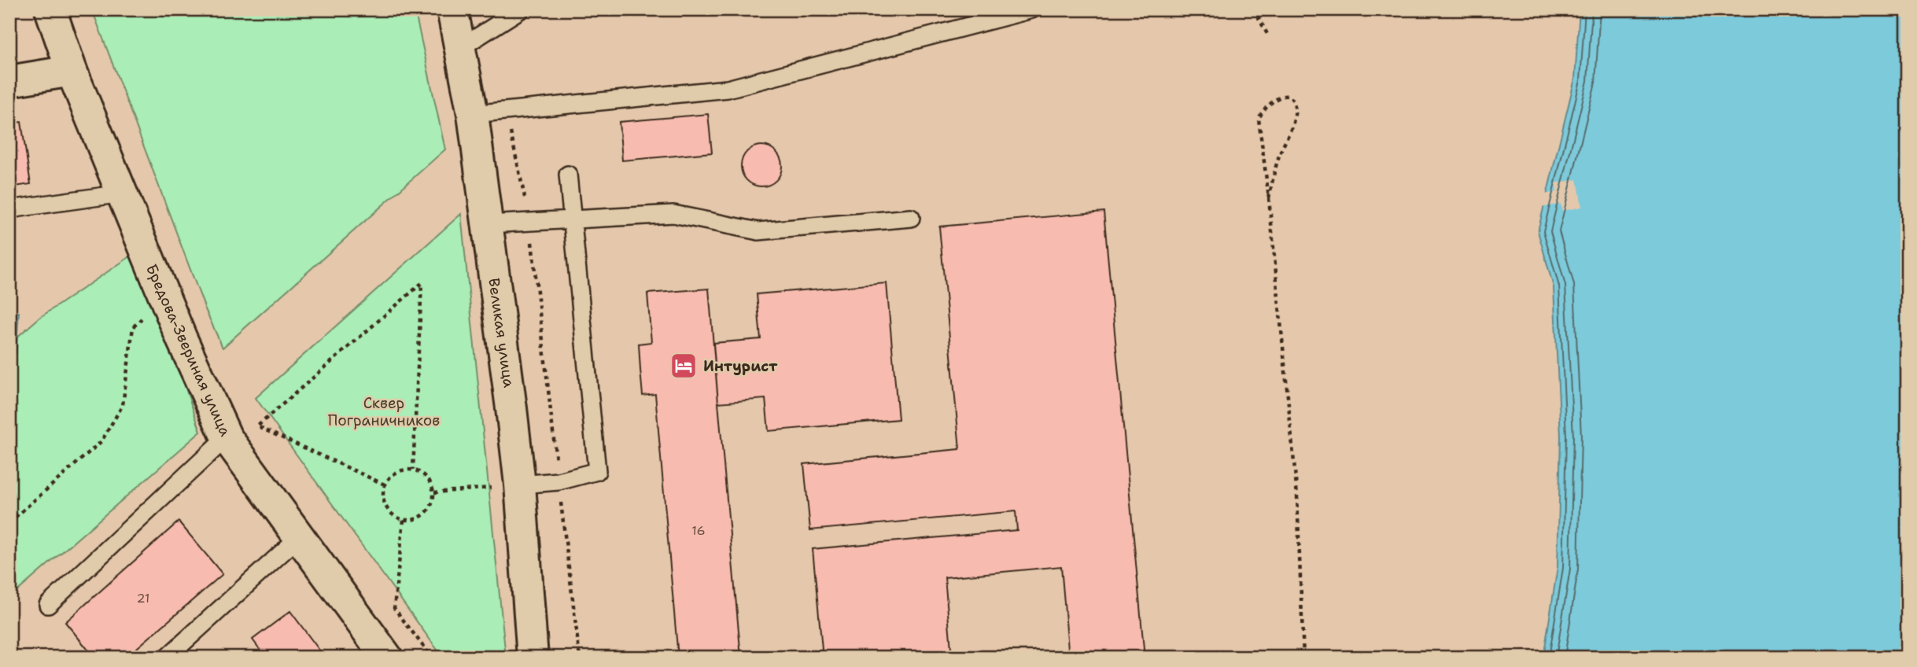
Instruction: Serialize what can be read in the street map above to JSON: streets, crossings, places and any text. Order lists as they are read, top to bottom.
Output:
{
  "streets": {
    "street": ["Великая улица", "Бредова-Звериная улица"]
  },
  "parks": ["Сквер Пограничников"],
  "places": {
    "hotel": ["Интурист"]
  },
  "house_numbers": ["16", "21"]
}
